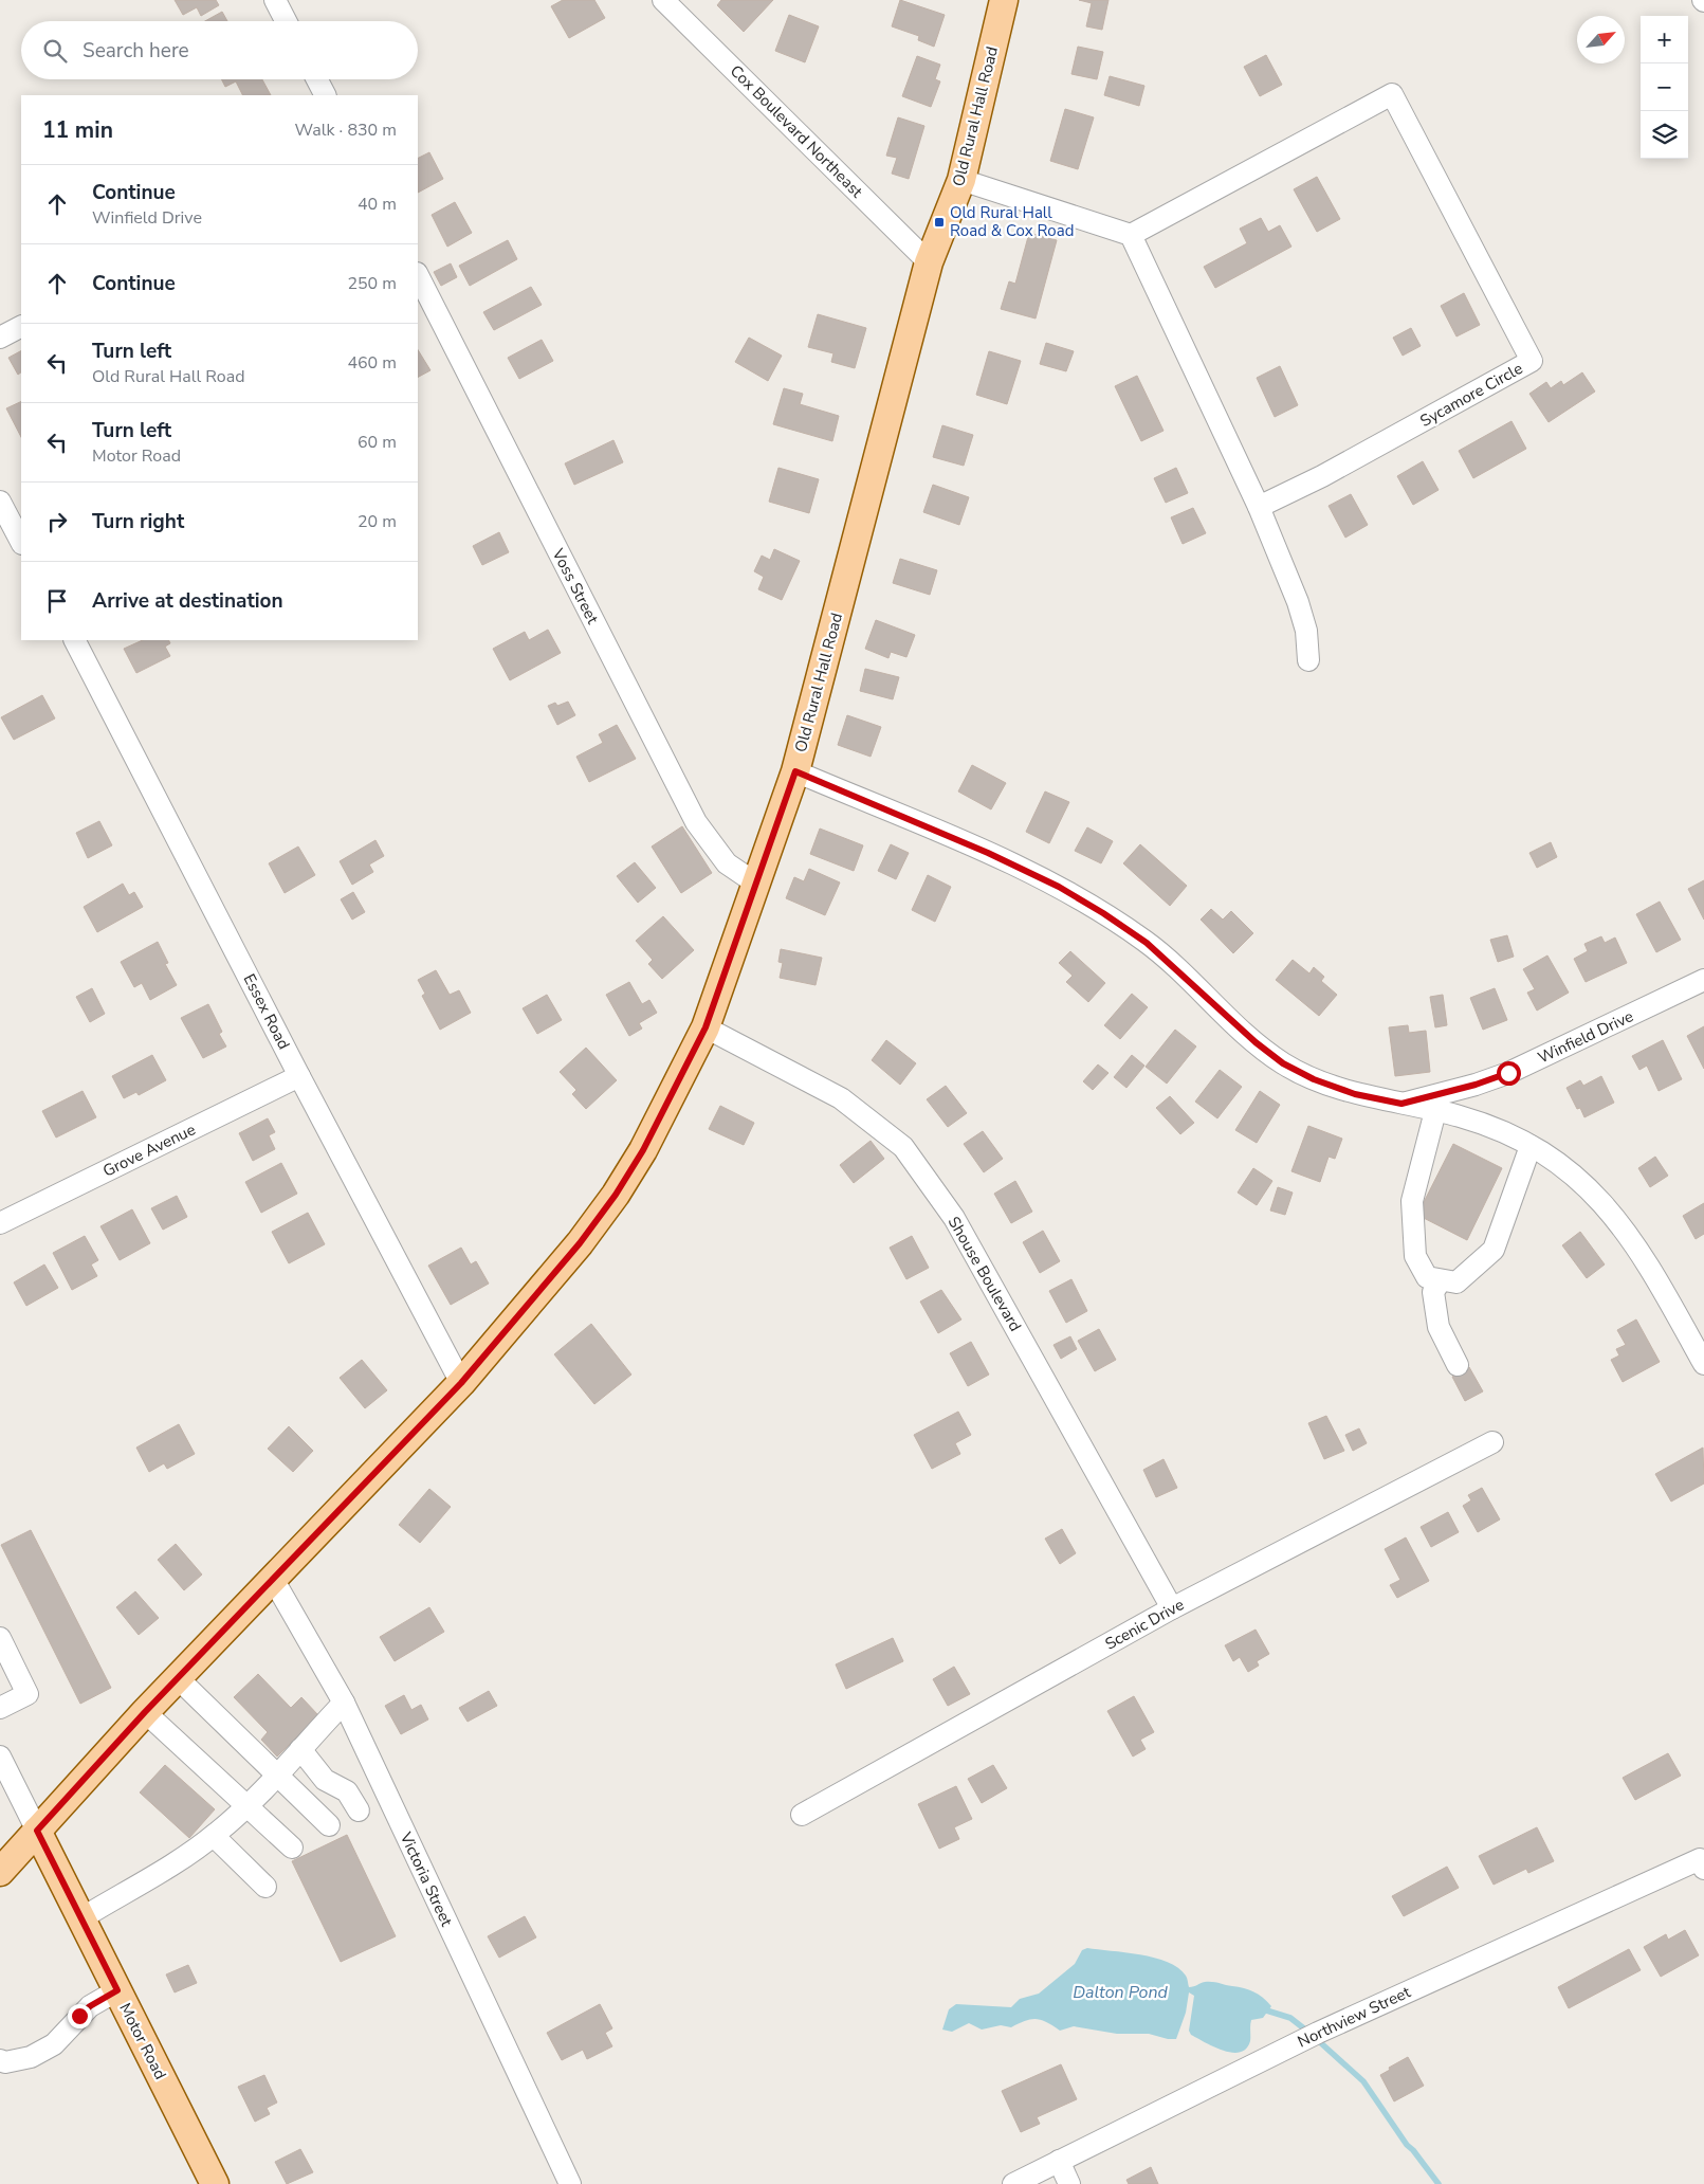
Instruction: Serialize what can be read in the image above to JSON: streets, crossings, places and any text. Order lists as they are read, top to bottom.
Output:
{
  "streets": {
    "main road": ["Old Rural Hall Road", "Motor Road"],
    "street": [
      "Cox Boulevard Northeast",
      "Sycamore Circle",
      "Voss Street",
      "Essex Road",
      "Winfield Drive",
      "Grove Avenue",
      "Shouse Boulevard",
      "Scenic Drive",
      "Victoria Street",
      "Northview Street"
    ]
  },
  "crossings": [
    ["Old Rural Hall Road", "Cox Boulevard Northeast"],
    ["Old Rural Hall Road", "Voss Street"],
    ["Old Rural Hall Road", "Essex Road"],
    ["Old Rural Hall Road", "Shouse Boulevard"],
    ["Old Rural Hall Road", "Victoria Street"],
    ["Old Rural Hall Road", "Motor Road"],
    ["Essex Road", "Grove Avenue"],
    ["Shouse Boulevard", "Scenic Drive"]
  ],
  "water": ["Dalton Pond"],
  "places": {
    "transit": ["Old Rural Hall Road & Cox Road"]
  },
  "north": "top right",
  "page": {
    "map_buttons": ["+", "−"],
    "search": "Search here",
    "heading": ["11 min", "Walk · 830 m"],
    "list": [
      ["Continue", "Winfield Drive", "40 m"],
      ["Continue", "250 m"],
      ["Turn left", "Old Rural Hall Road", "460 m"],
      ["Turn left", "Motor Road", "60 m"],
      ["Turn right", "20 m"],
      "Arrive at destination"
    ]
  }
}
